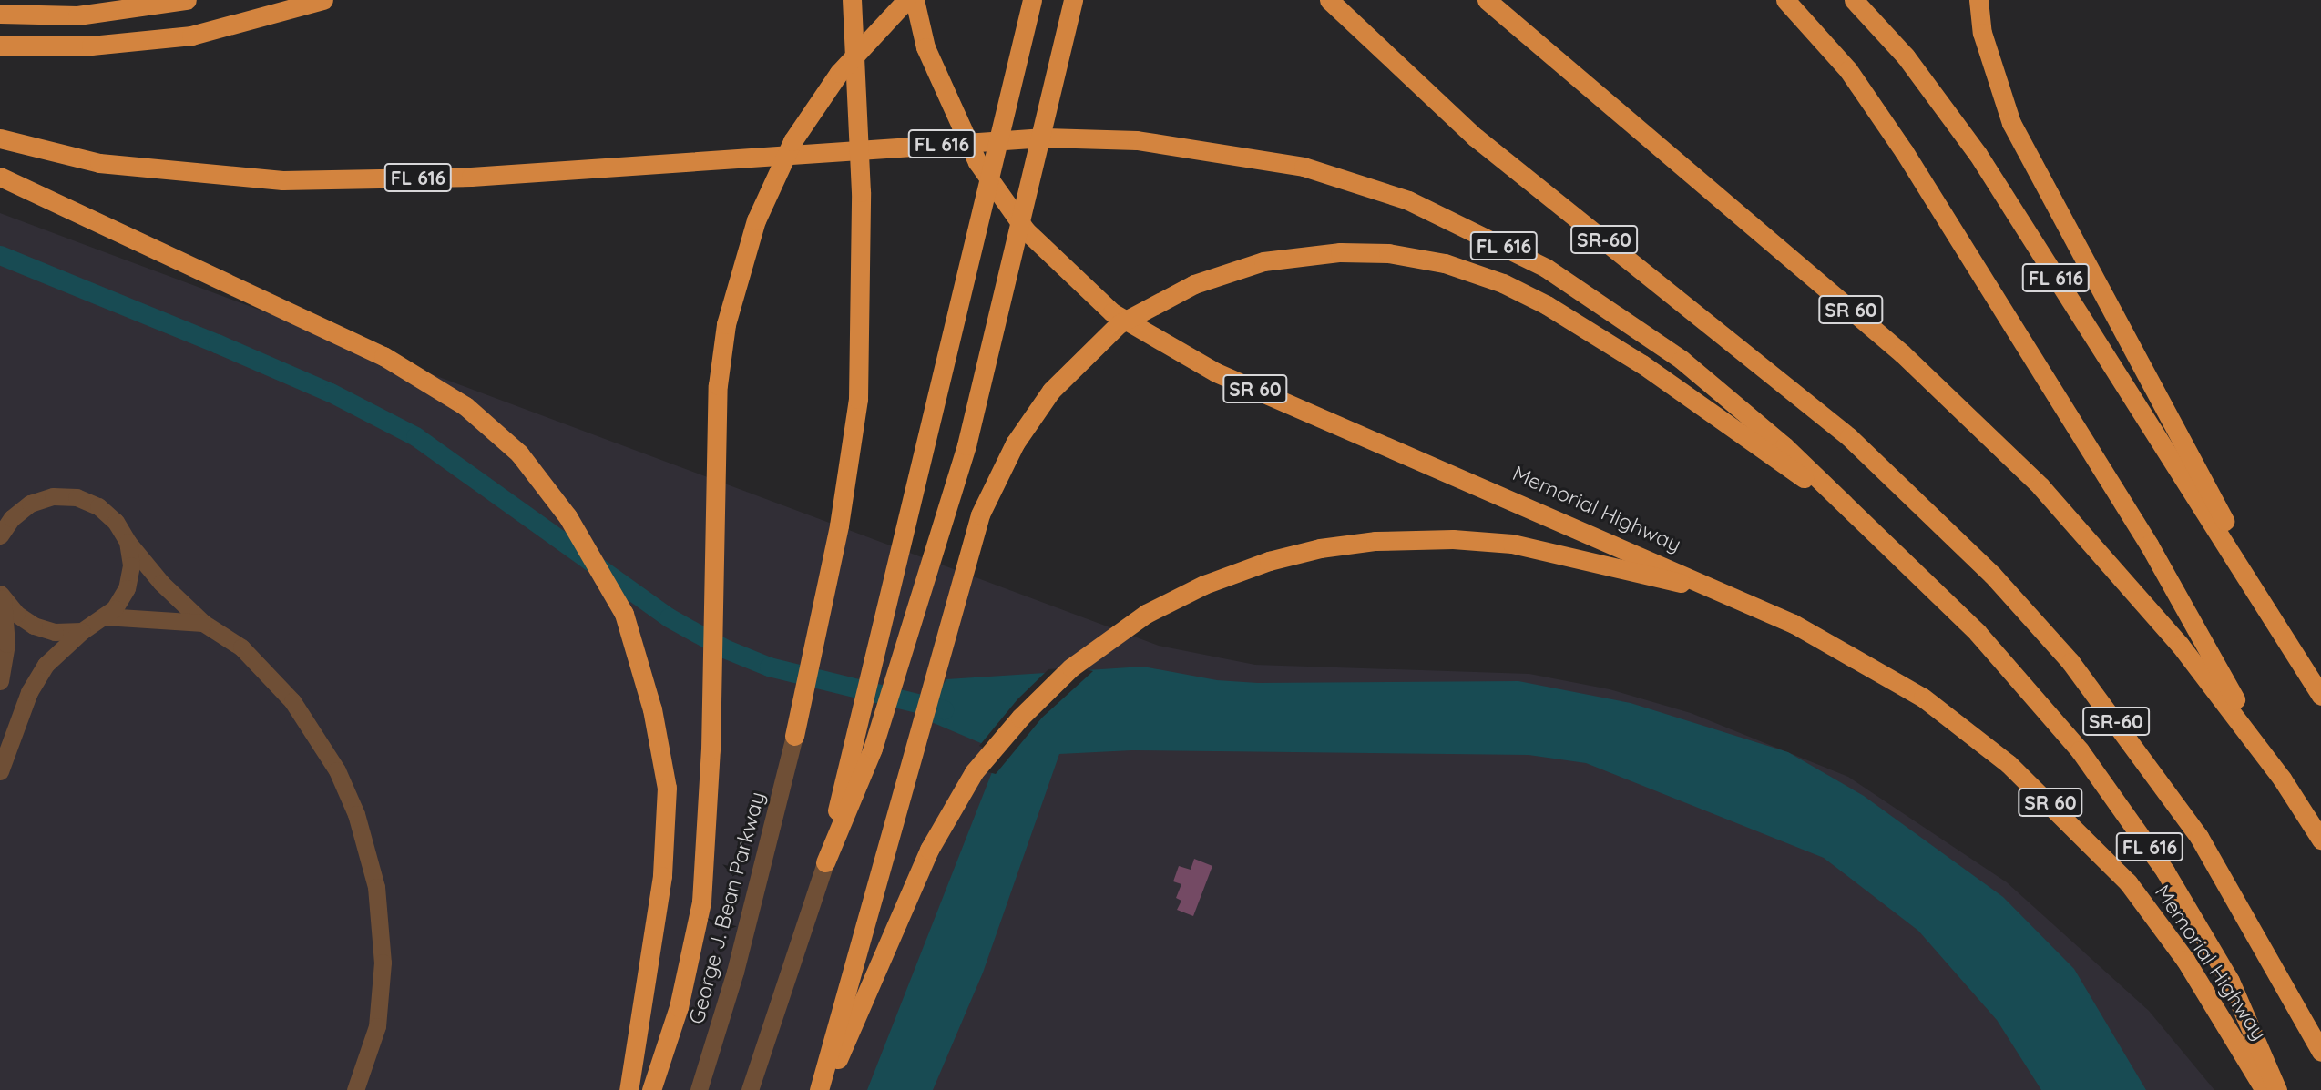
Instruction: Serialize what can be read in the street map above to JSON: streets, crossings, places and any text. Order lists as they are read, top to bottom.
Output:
{
  "streets": {
    "highway": [
      "FL 616",
      "SR-60",
      "SR 60",
      "Memorial Highway"
    ],
    "street": ["George J. Bean Parkway"]
  }
}
